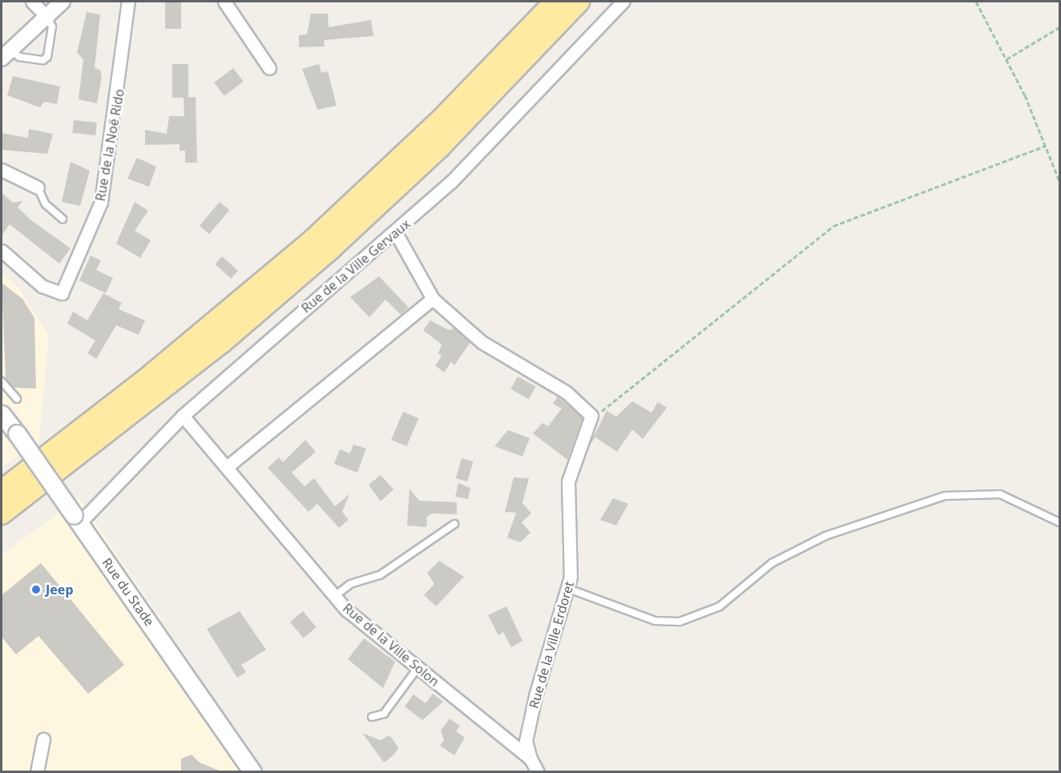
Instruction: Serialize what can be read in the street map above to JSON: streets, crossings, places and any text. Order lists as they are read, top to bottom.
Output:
{
  "streets": {
    "main road": ["Rue du Stade"],
    "street": [
      "Rue de la Noë Rido",
      "Rue de la Ville Gervaux",
      "Rue de la Ville Solon",
      "Rue de la Ville Erdoret"
    ]
  },
  "crossings": [
    ["Rue de la Ville Gervaux", "Rue du Stade"],
    ["Rue de la Ville Gervaux", "Rue de la Ville Solon"],
    ["Rue de la Ville Solon", "Rue de la Ville Erdoret"]
  ],
  "places": ["Jeep"]
}
